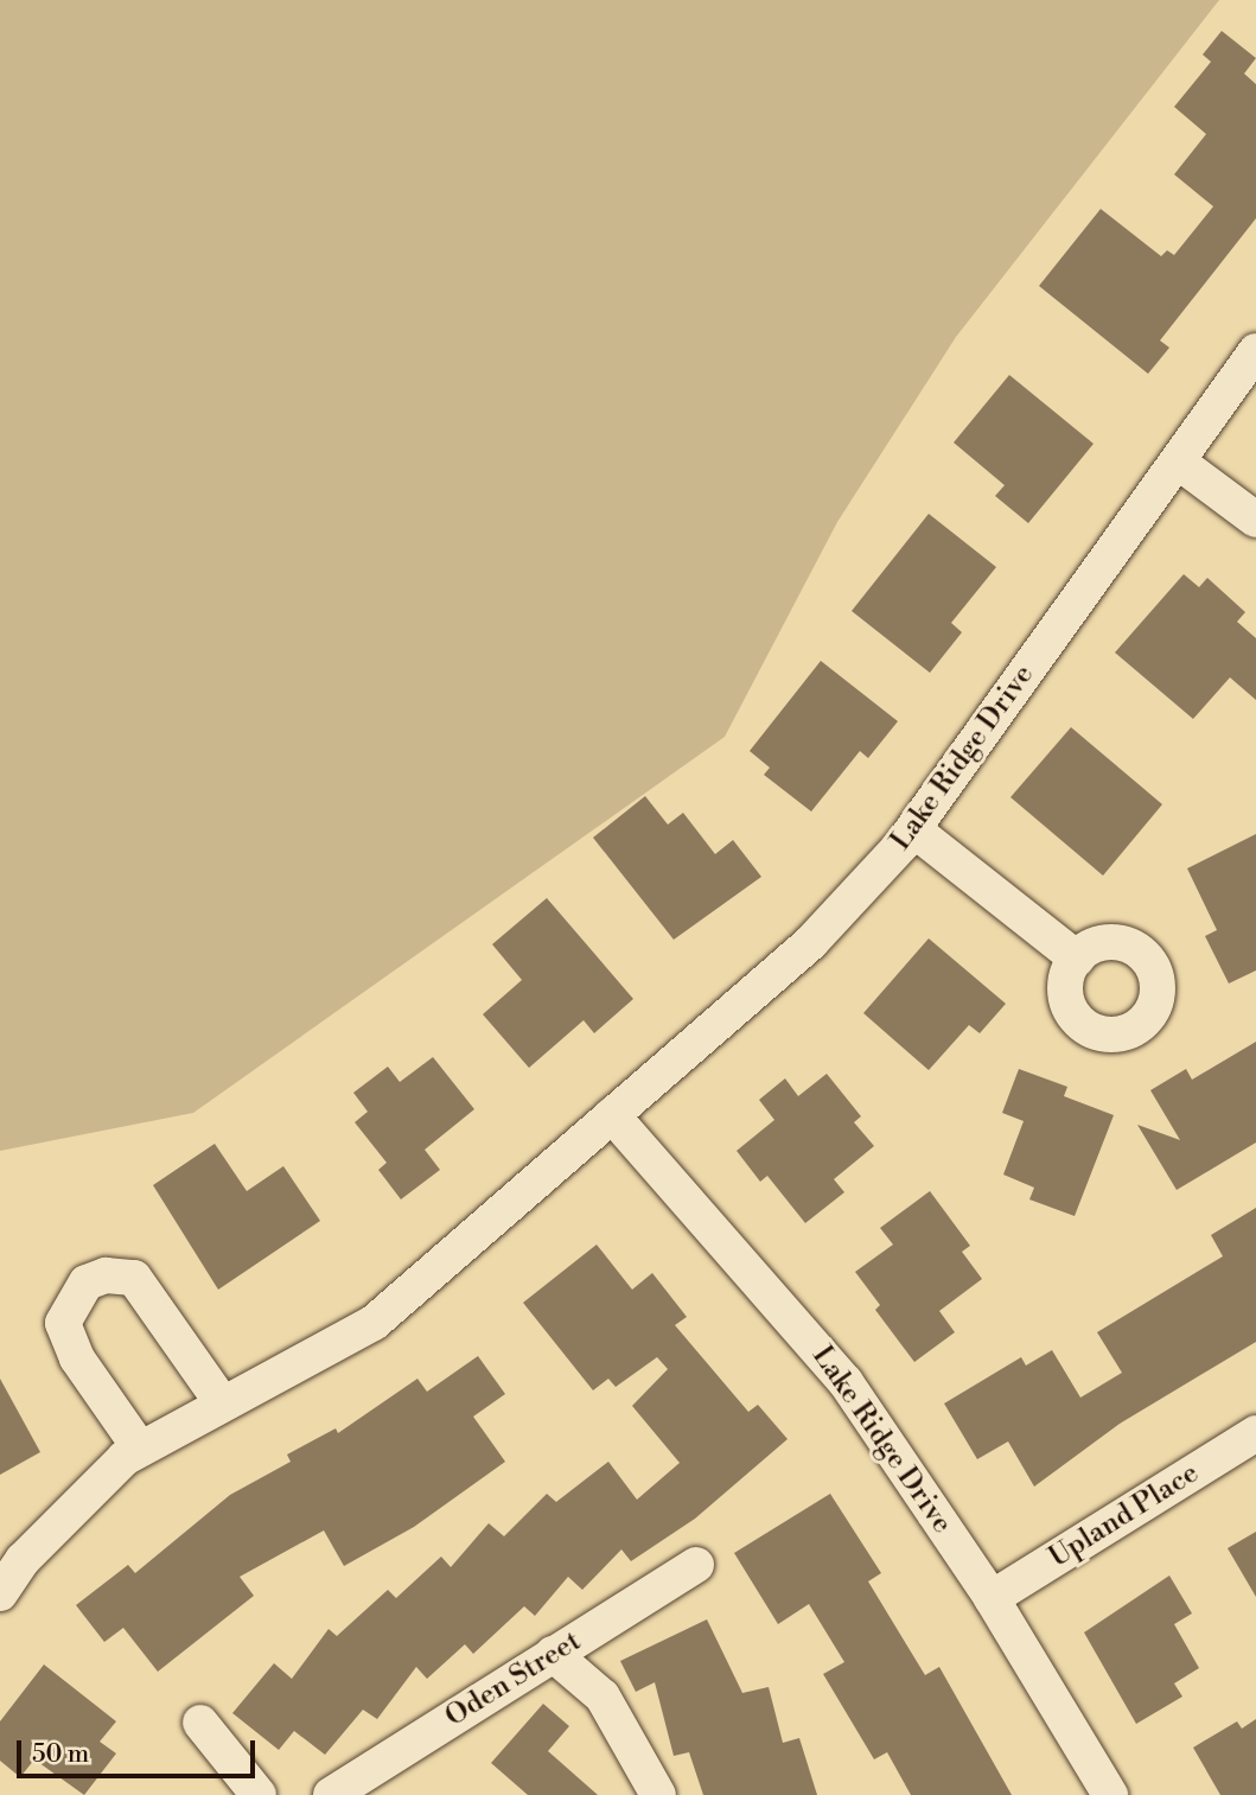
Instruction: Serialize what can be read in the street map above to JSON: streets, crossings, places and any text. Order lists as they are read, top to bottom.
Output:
{
  "streets": {
    "street": ["Lake Ridge Drive", "Upland Place", "Oden Street"]
  },
  "crossings": [
    ["Lake Ridge Drive", "Upland Place"]
  ],
  "scale_bar": "50 m"
}
